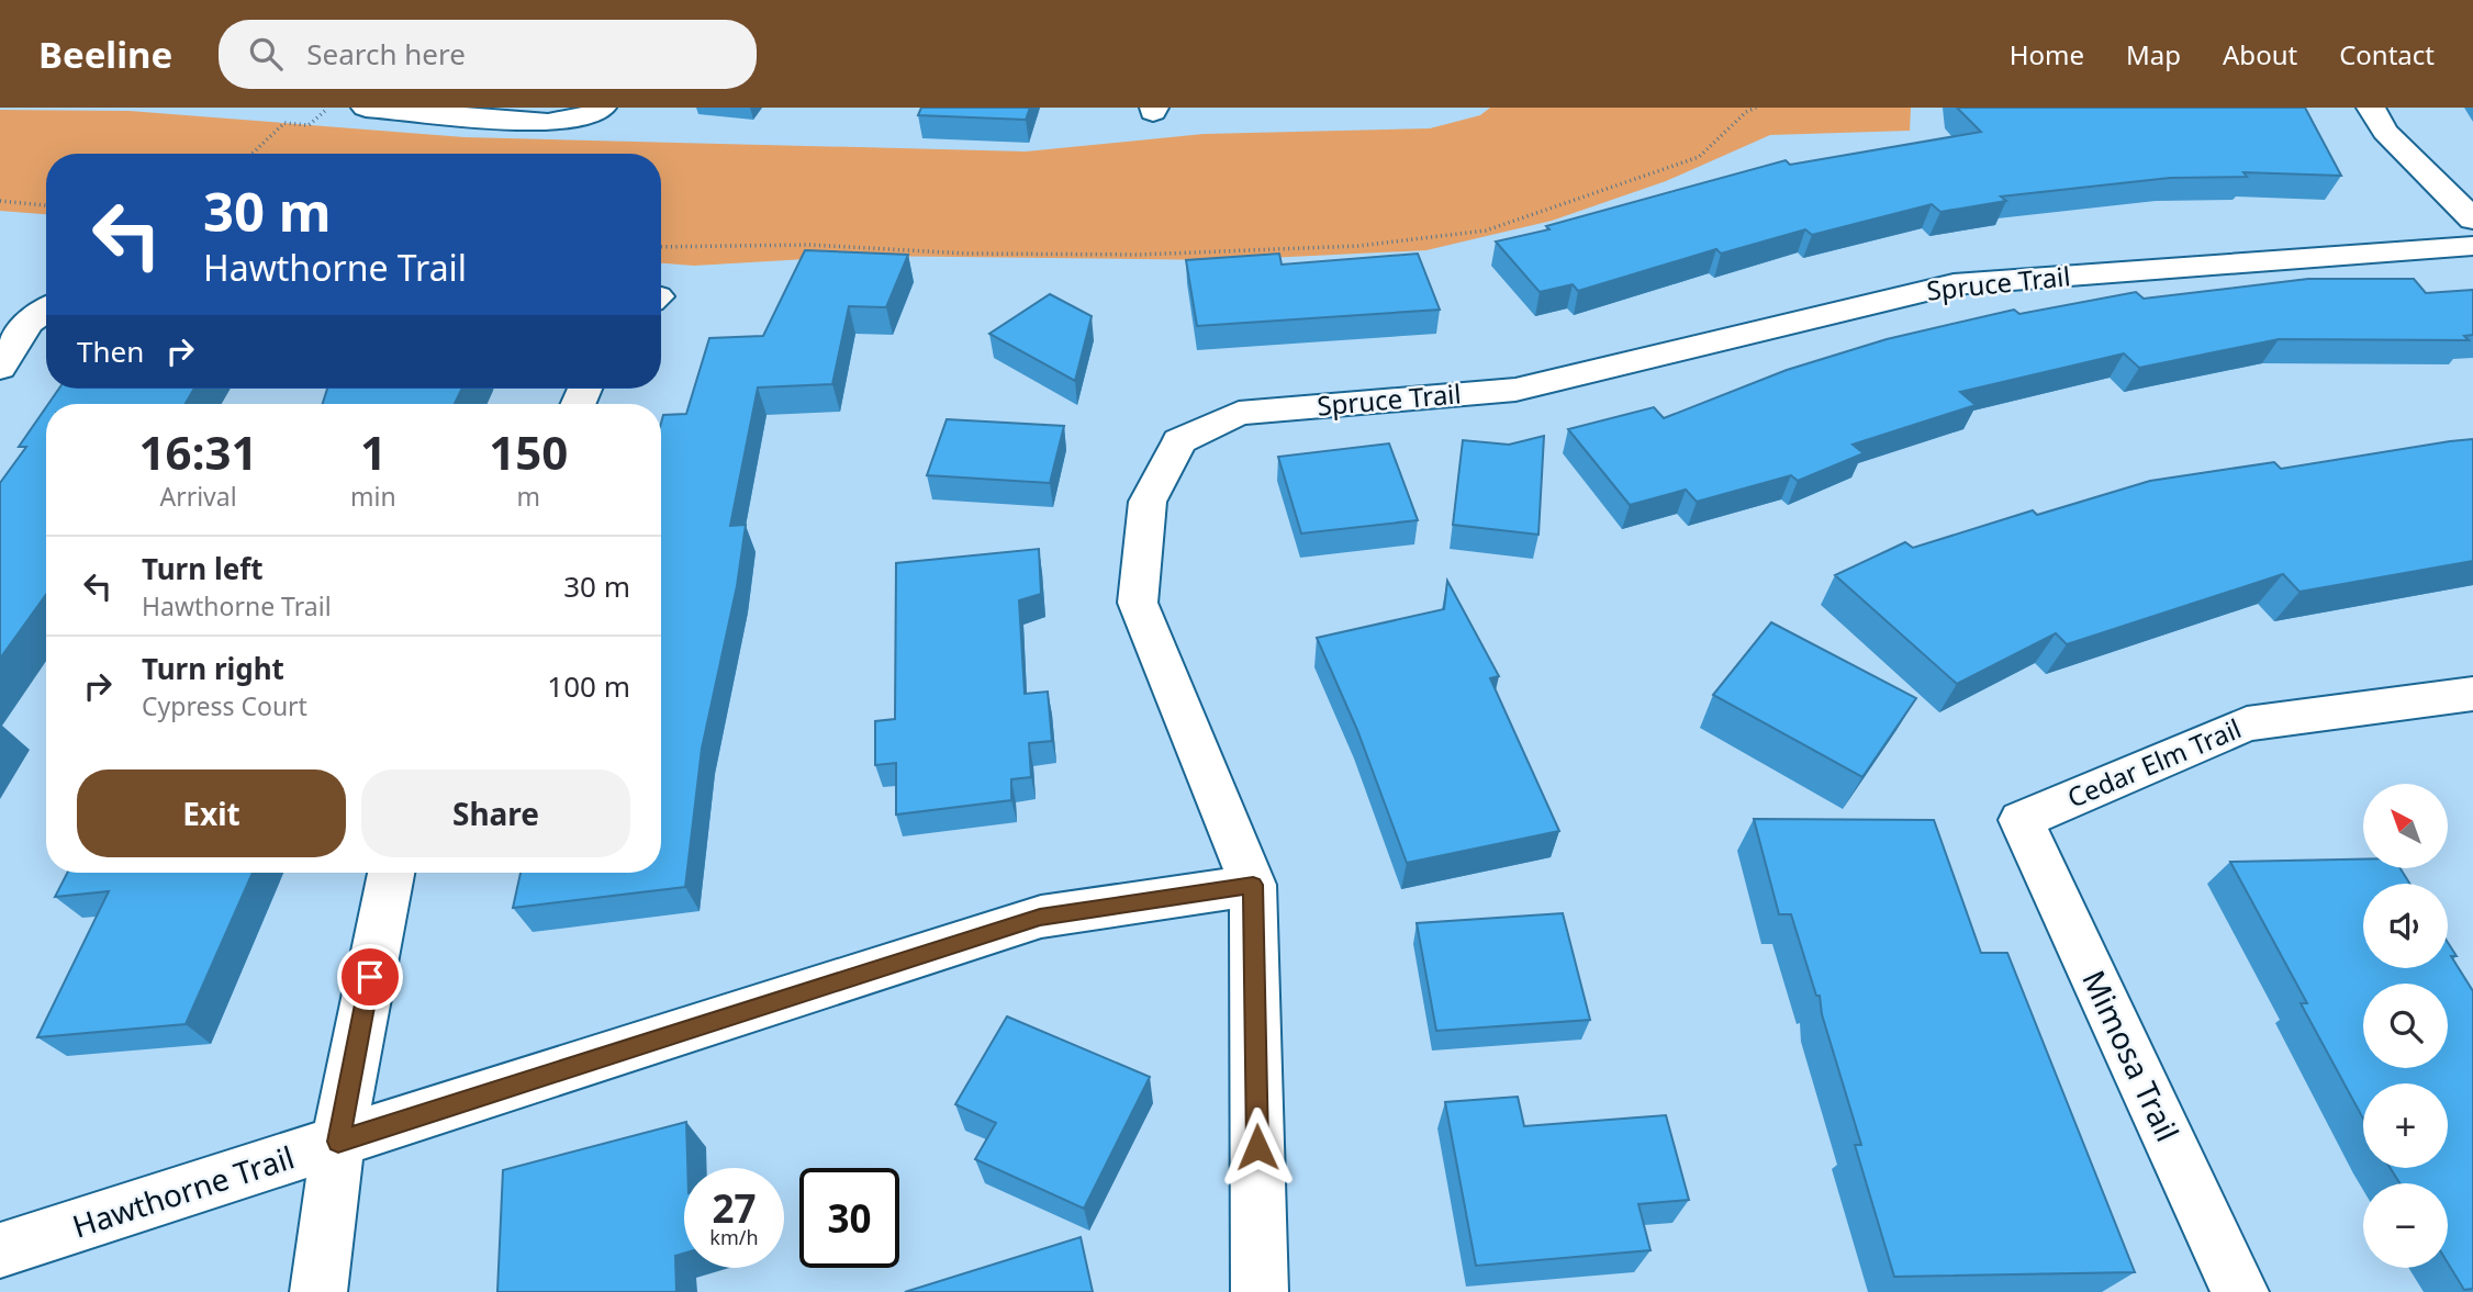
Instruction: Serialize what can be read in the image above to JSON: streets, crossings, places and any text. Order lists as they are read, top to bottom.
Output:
{
  "streets": {
    "street": [
      "Spruce Trail",
      "Cedar Elm Trail",
      "Mimosa Trail",
      "Hawthorne Trail"
    ]
  },
  "crossings": [
    ["Spruce Trail", "Hawthorne Trail"],
    ["Cedar Elm Trail", "Mimosa Trail"]
  ],
  "north": "top left",
  "page": {
    "header": "Beeline",
    "search": "Search here",
    "nav": [
      "Home",
      "Map",
      "About",
      "Contact"
    ],
    "turn": ["30 m", "Hawthorne Trail"],
    "then": "Then",
    "eta": [
      "16:31",
      "Arrival",
      "1",
      "min",
      "150",
      "m"
    ],
    "list": [
      {
        "name": "Turn left",
        "note": "Hawthorne Trail",
        "value": "30 m"
      },
      {
        "name": "Turn right",
        "note": "Cypress Court",
        "value": "100 m"
      }
    ],
    "buttons": ["Exit", "Share"],
    "map_buttons": ["+", "−"],
    "speed": "27 km/h",
    "limit": "30"
  }
}
